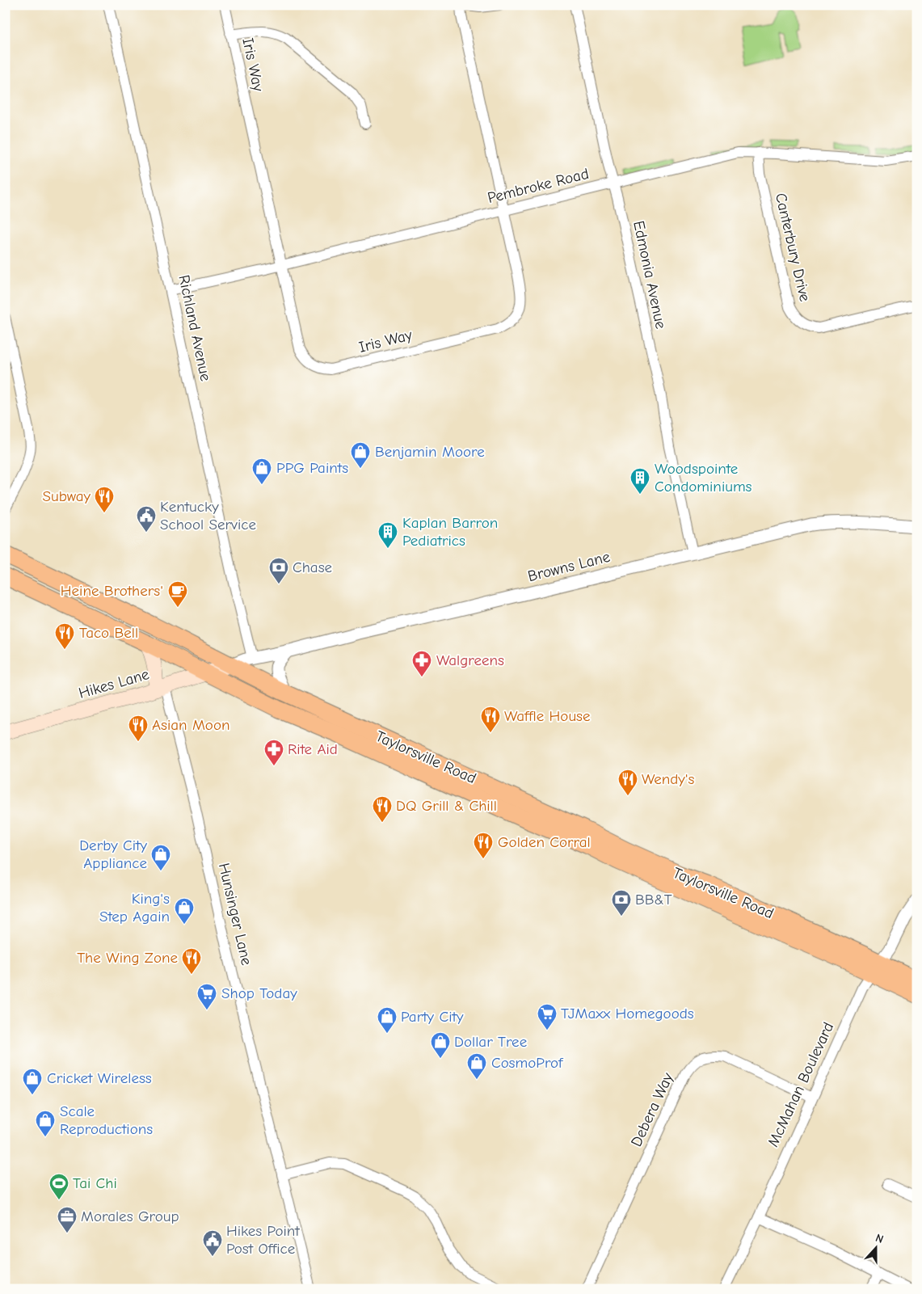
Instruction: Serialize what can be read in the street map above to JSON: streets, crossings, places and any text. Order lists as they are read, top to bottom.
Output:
{
  "streets": {
    "main road": ["Hikes Lane", "Taylorsville Road"],
    "street": [
      "Iris Way",
      "Pembroke Road",
      "Canterbury Drive",
      "Edmonia Avenue",
      "Richland Avenue",
      "Browns Lane",
      "Hunsinger Lane",
      "McMahan Boulevard",
      "Debera Way"
    ]
  },
  "crossings": [
    ["Iris Way", "Pembroke Road"],
    ["Pembroke Road", "Canterbury Drive"],
    ["Pembroke Road", "Edmonia Avenue"],
    ["Pembroke Road", "Richland Avenue"],
    ["Edmonia Avenue", "Browns Lane"],
    ["Richland Avenue", "Browns Lane"],
    ["Browns Lane", "Hikes Lane"],
    ["Browns Lane", "Taylorsville Road"],
    ["Hikes Lane", "Taylorsville Road"],
    ["Hikes Lane", "Hunsinger Lane"],
    ["Taylorsville Road", "McMahan Boulevard"],
    ["McMahan Boulevard", "Debera Way"]
  ],
  "places": {
    "shop": [
      "Benjamin Moore",
      "PPG Paints",
      "Derby City Appliance",
      "King's Step Again",
      "Party City",
      "Dollar Tree",
      "CosmoProf",
      "Cricket Wireless",
      "Scale Reproductions"
    ],
    "building": ["Woodspointe Condominiums", "Kaplan Barron Pediatrics"],
    "restaurant": [
      "Subway",
      "Taco Bell",
      "Waffle House",
      "Asian Moon",
      "Wendy's",
      "DQ Grill & Chill",
      "Golden Corral",
      "The Wing Zone"
    ],
    "public building": ["Kentucky School Service", "Hikes Point Post Office"],
    "bank": ["Chase", "BB&T"],
    "cafe": ["Heine Brothers'"],
    "pharmacy": ["Walgreens", "Rite Aid"],
    "supermarket": ["Shop Today", "TJMaxx Homegoods"],
    "sports": ["Tai Chi"],
    "office": ["Morales Group"]
  },
  "north": "top"
}
